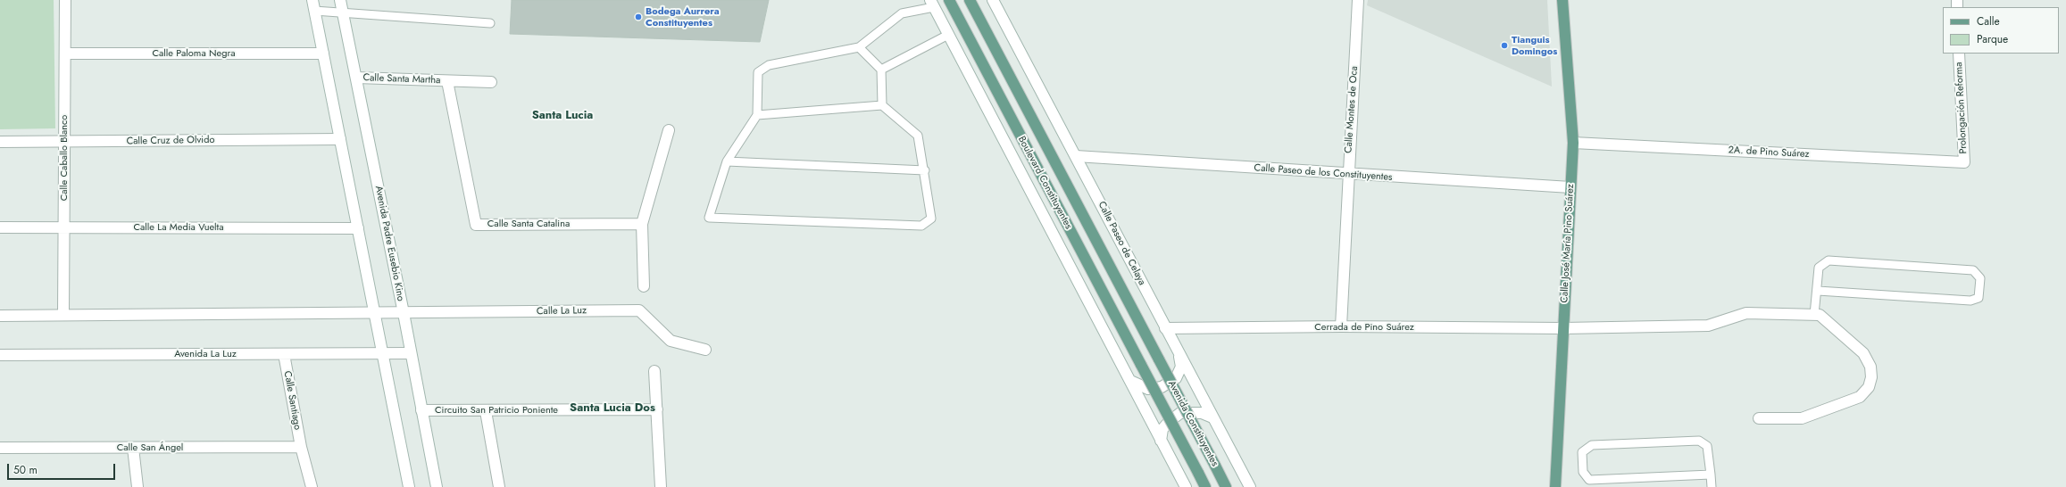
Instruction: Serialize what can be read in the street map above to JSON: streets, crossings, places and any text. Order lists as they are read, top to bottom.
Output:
{
  "streets": {
    "main road": ["Boulevard Constituyentes", "Calle José María Pino Suárez", "Avenida Constituyentes"],
    "street": [
      "Calle Paloma Negra",
      "Calle Santa Martha",
      "Prolongación Reforma",
      "Calle Montes de Oca",
      "Calle Cruz de Olvido",
      "2A. de Pino Suárez",
      "Calle Caballo Blanco",
      "Calle Paseo de los Constituyentes",
      "Calle Santa Catalina",
      "Calle La Media Vuelta",
      "Avenida Padre Eusebio Kino",
      "Calle Paseo de Celaya",
      "Calle La Luz",
      "Cerrada de Pino Suárez",
      "Avenida La Luz",
      "Calle Santiago",
      "Circuito San Patricio Poniente",
      "Calle San Ángel"
    ]
  },
  "crossings": [
    ["Calle Paloma Negra", "Calle Caballo Blanco"],
    ["Calle Santa Martha", "Calle Santa Catalina"],
    ["Calle Santa Martha", "Avenida Padre Eusebio Kino"],
    ["Prolongación Reforma", "2A. de Pino Suárez"],
    ["Calle Montes de Oca", "Calle Paseo de los Constituyentes"],
    ["Calle Montes de Oca", "Cerrada de Pino Suárez"],
    ["Calle Cruz de Olvido", "Calle Caballo Blanco"],
    ["2A. de Pino Suárez", "Calle José María Pino Suárez"],
    ["Calle Caballo Blanco", "Calle La Media Vuelta"],
    ["Calle Paseo de los Constituyentes", "Calle Paseo de Celaya"],
    ["Calle Paseo de los Constituyentes", "Calle José María Pino Suárez"],
    ["Boulevard Constituyentes", "Avenida Constituyentes"],
    ["Avenida Padre Eusebio Kino", "Calle La Luz"],
    ["Avenida Padre Eusebio Kino", "Avenida La Luz"],
    ["Avenida Padre Eusebio Kino", "Circuito San Patricio Poniente"],
    ["Calle Paseo de Celaya", "Cerrada de Pino Suárez"],
    ["Calle José María Pino Suárez", "Cerrada de Pino Suárez"],
    ["Avenida La Luz", "Calle Santiago"],
    ["Calle Santiago", "Calle San Ángel"]
  ],
  "districts": ["Santa Lucia", "Santa Lucia Dos"],
  "places": ["Bodega Aurrera Constituyentes", "Tianguis Domingos"],
  "legend": ["Calle", "Parque"],
  "scale_bar": "50 m"
}
